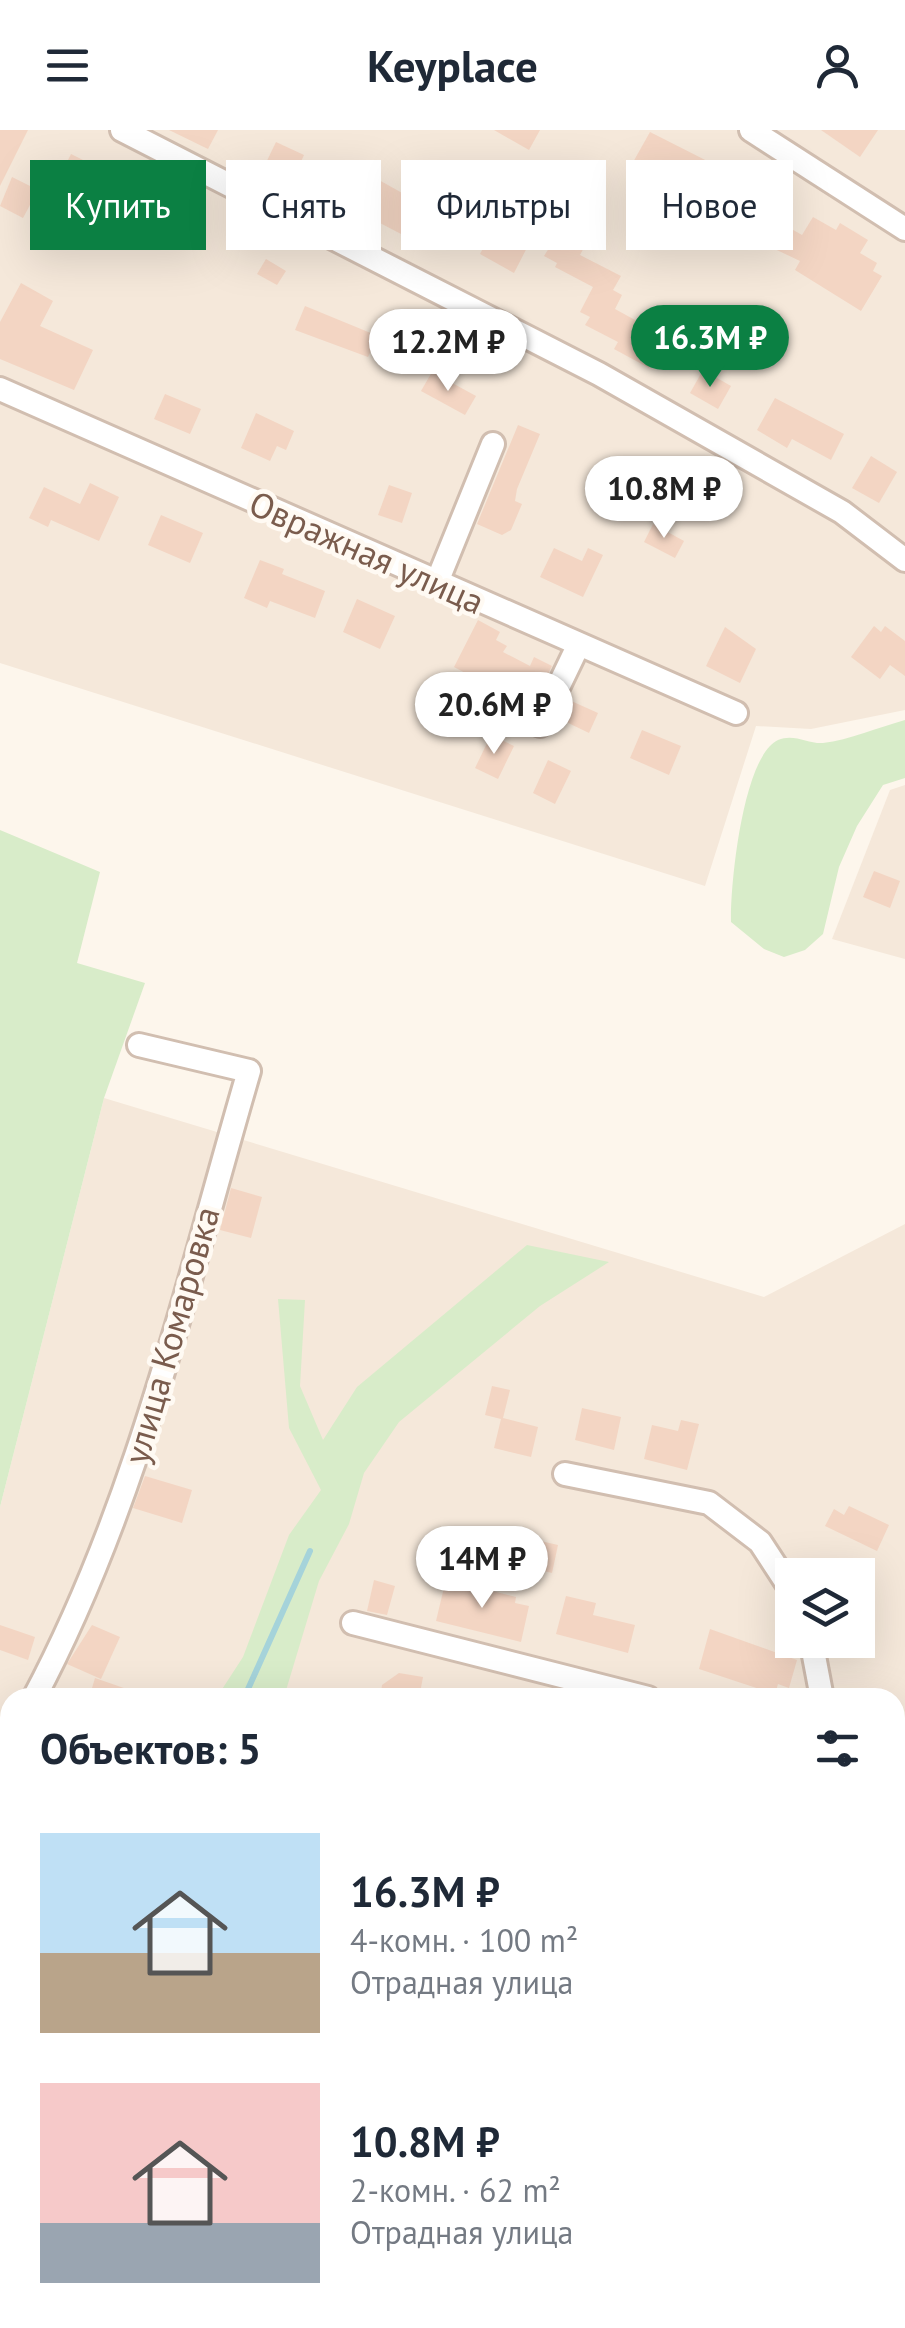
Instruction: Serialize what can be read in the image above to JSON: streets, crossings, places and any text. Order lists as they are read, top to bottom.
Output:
{
  "streets": {
    "street": ["Овражная улица", "улица Комаровка"]
  },
  "page": {
    "header": "Keyplace",
    "chip": [
      "Купить",
      "Снять",
      "Фильтры",
      "Новое"
    ],
    "price": [
      "16.3M ₽",
      "12.2M ₽",
      "10.8M ₽",
      "20.6M ₽",
      "14M ₽"
    ],
    "heading": "Объектов: 5",
    "list": [
      {
        "name": "16.3M ₽",
        "note": "4-комн. · 100 m² · Отрадная улица"
      },
      {
        "name": "10.8M ₽",
        "note": "2-комн. · 62 m² · Отрадная улица"
      }
    ]
  }
}
